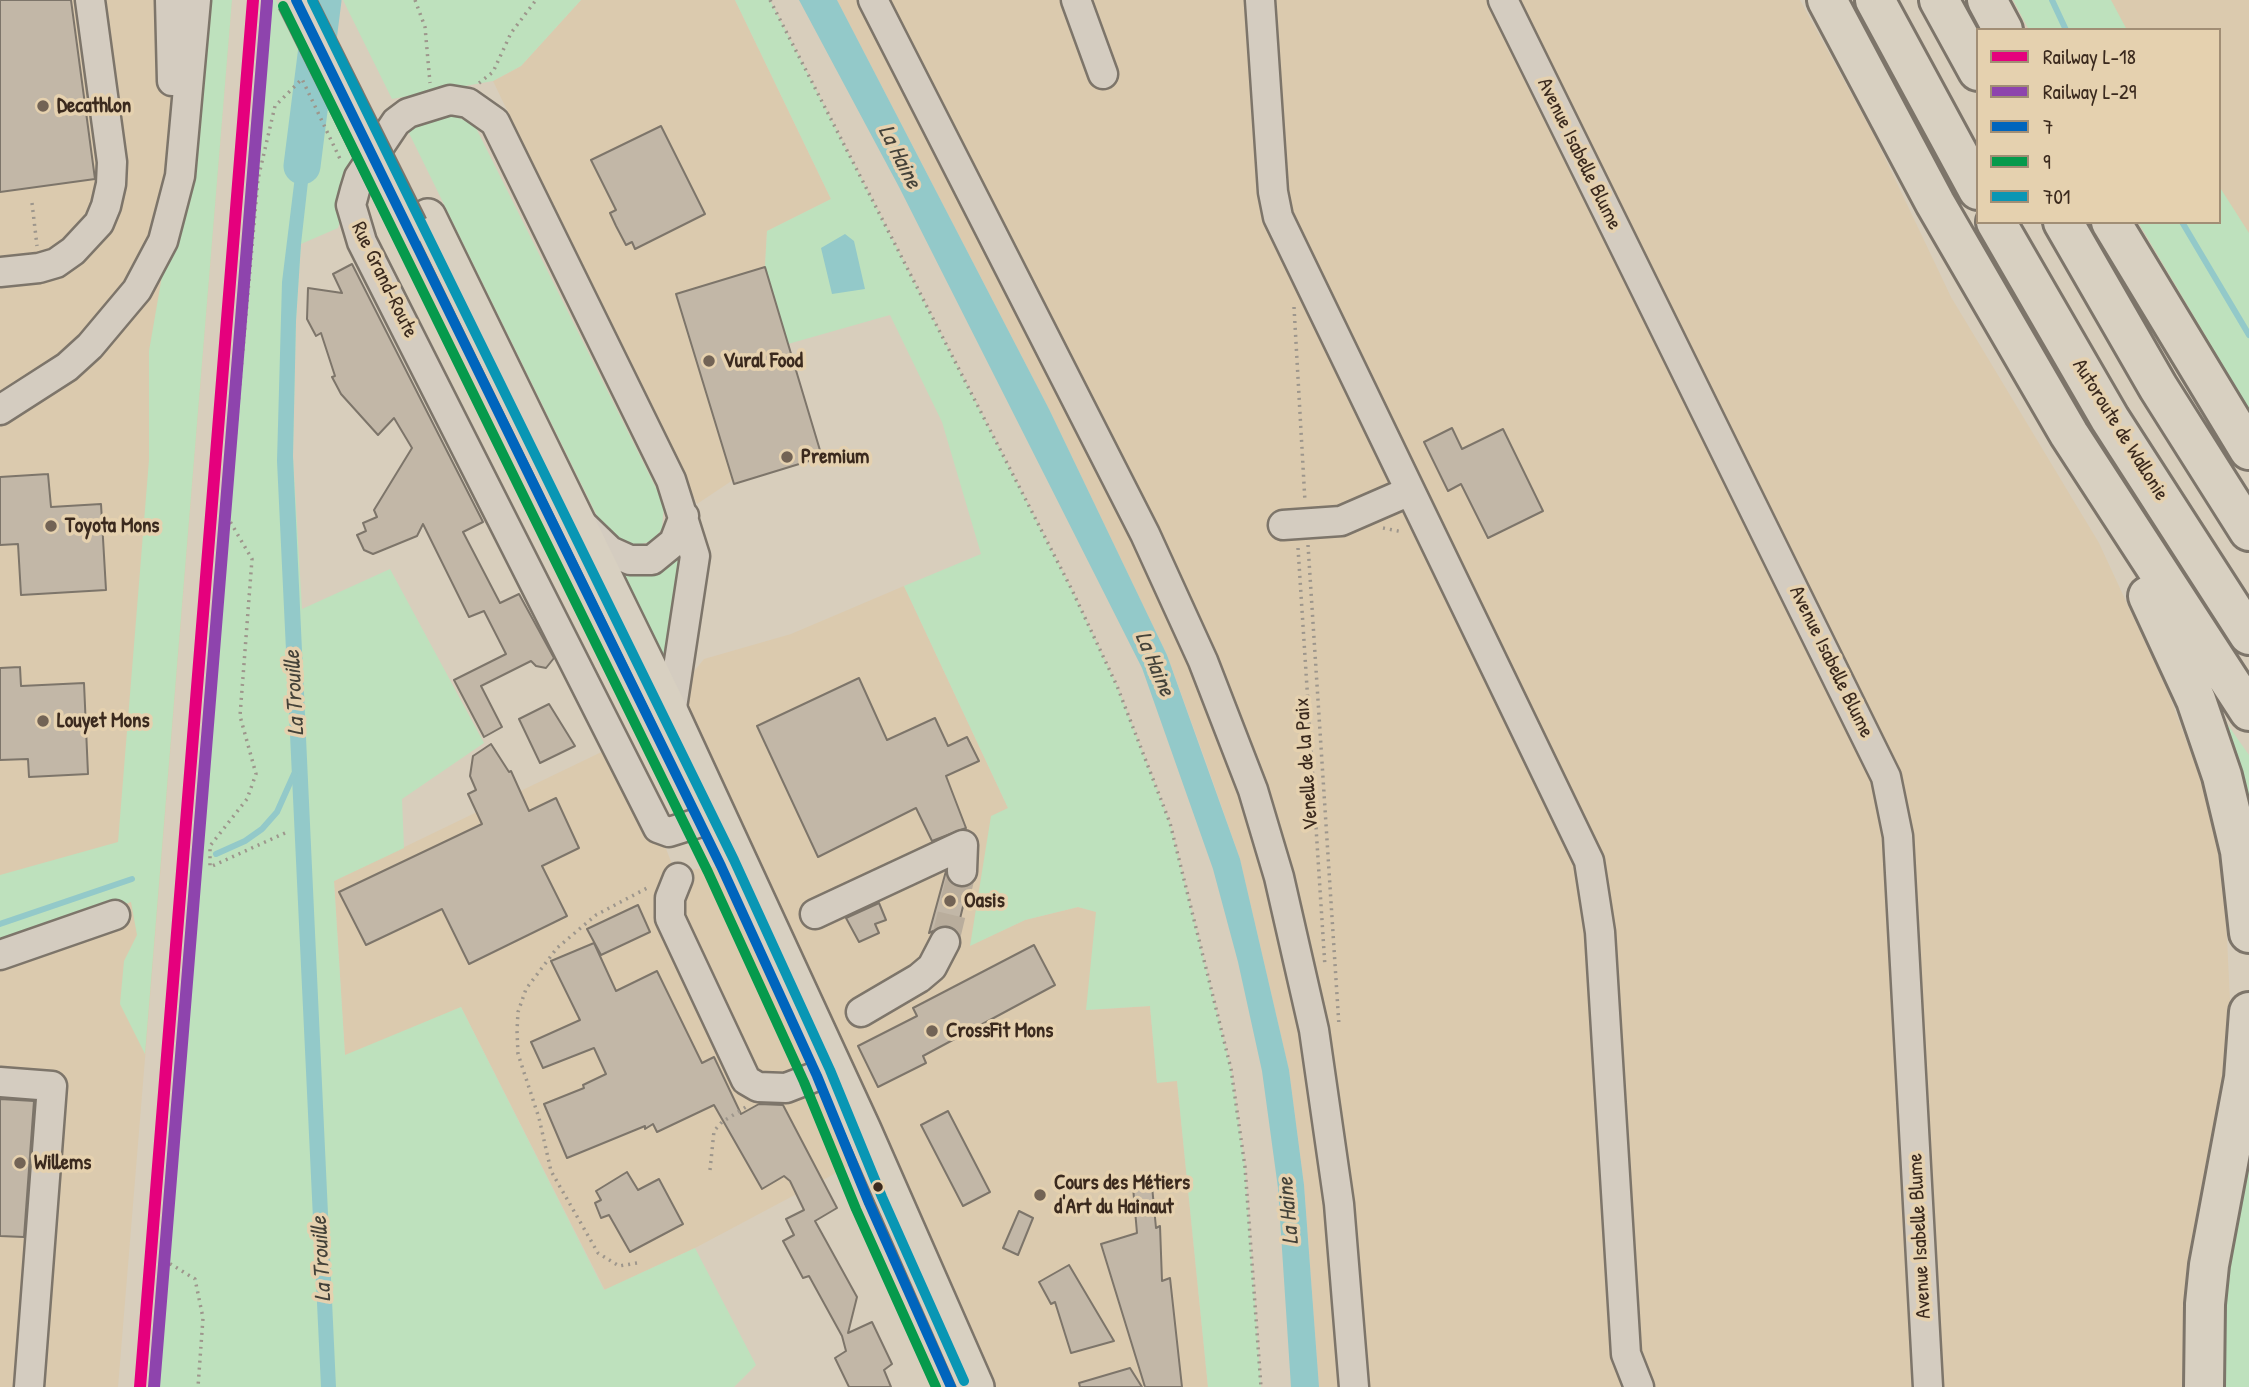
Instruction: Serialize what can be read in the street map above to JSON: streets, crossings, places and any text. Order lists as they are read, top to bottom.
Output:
{
  "streets": {
    "highway": ["Autoroute de Wallonie"],
    "street": ["Avenue Isabelle Blume", "Rue Grand-Route"],
    "path": ["Venelle de la Paix"]
  },
  "water": ["La Haine", "La Trouille"],
  "places": [
    "Decathlon",
    "Vural Food",
    "Premium",
    "Toyota Mons",
    "Louyet Mons",
    "Oasis",
    "CrossFit Mons",
    "Willems",
    "Cours des Métiers d'Art du Hainaut"
  ],
  "lines": [
    "rail line L-18",
    "transit line 7",
    "transit line 701",
    "rail line L-29",
    "transit line 9"
  ],
  "legend": [
    "Railway L-18",
    "Railway L-29",
    "7",
    "9",
    "701"
  ]
}
